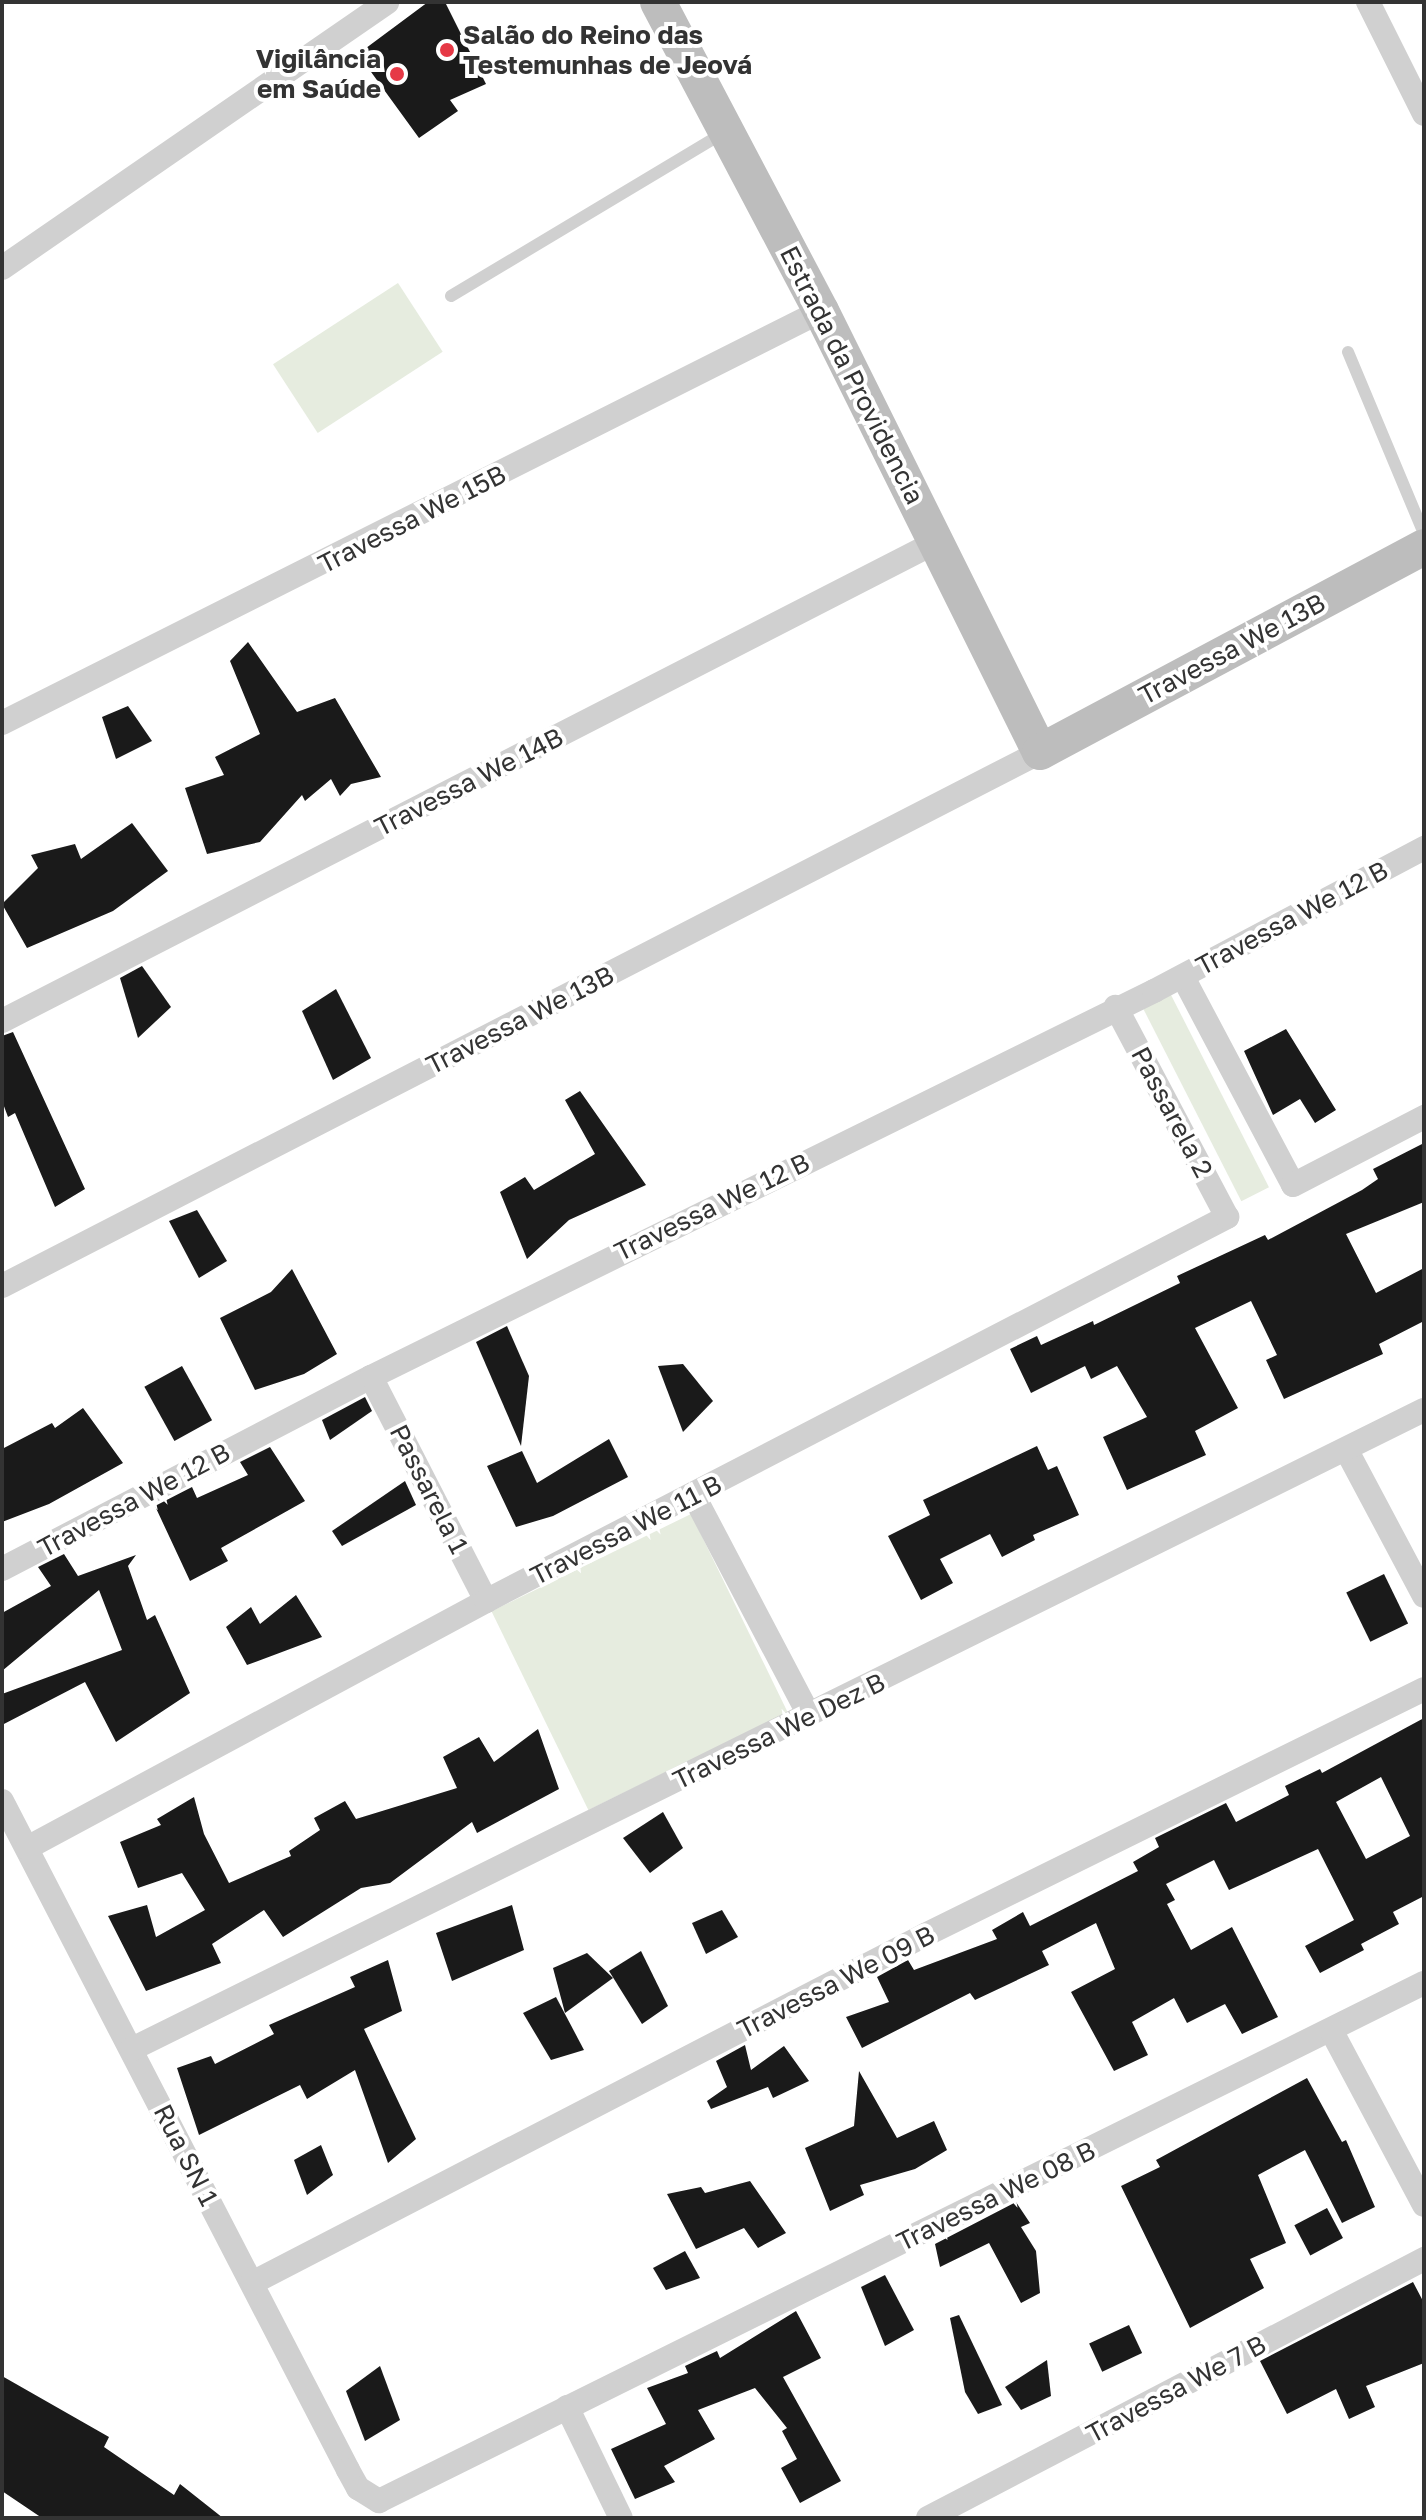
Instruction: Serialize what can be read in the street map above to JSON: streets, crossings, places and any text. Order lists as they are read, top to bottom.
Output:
{
  "streets": {
    "main road": ["Estrada da Providencia", "Travessa We 13B"],
    "street": [
      "Travessa We 15B",
      "Travessa We 14B",
      "Travessa We 12 B",
      "Passarela 2",
      "Passarela 1",
      "Travessa We 11 B",
      "Travessa We Dez B",
      "Travessa We 09 B",
      "Rua SN 1",
      "Travessa We 08 B",
      "Travessa We 7 B"
    ]
  },
  "crossings": [
    ["Estrada da Providencia", "Travessa We 15B"],
    ["Estrada da Providencia", "Travessa We 13B"],
    ["Estrada da Providencia", "Travessa We 14B"],
    ["Travessa We 12 B", "Passarela 2"],
    ["Travessa We 12 B", "Passarela 1"],
    ["Passarela 2", "Travessa We 11 B"],
    ["Passarela 1", "Travessa We 11 B"],
    ["Travessa We 11 B", "Rua SN 1"],
    ["Travessa We Dez B", "Rua SN 1"],
    ["Travessa We 09 B", "Rua SN 1"],
    ["Rua SN 1", "Travessa We 08 B"]
  ],
  "places": ["Salão do Reino das Testemunhas de Jeová", "Vigilância em Saúde"]
}
